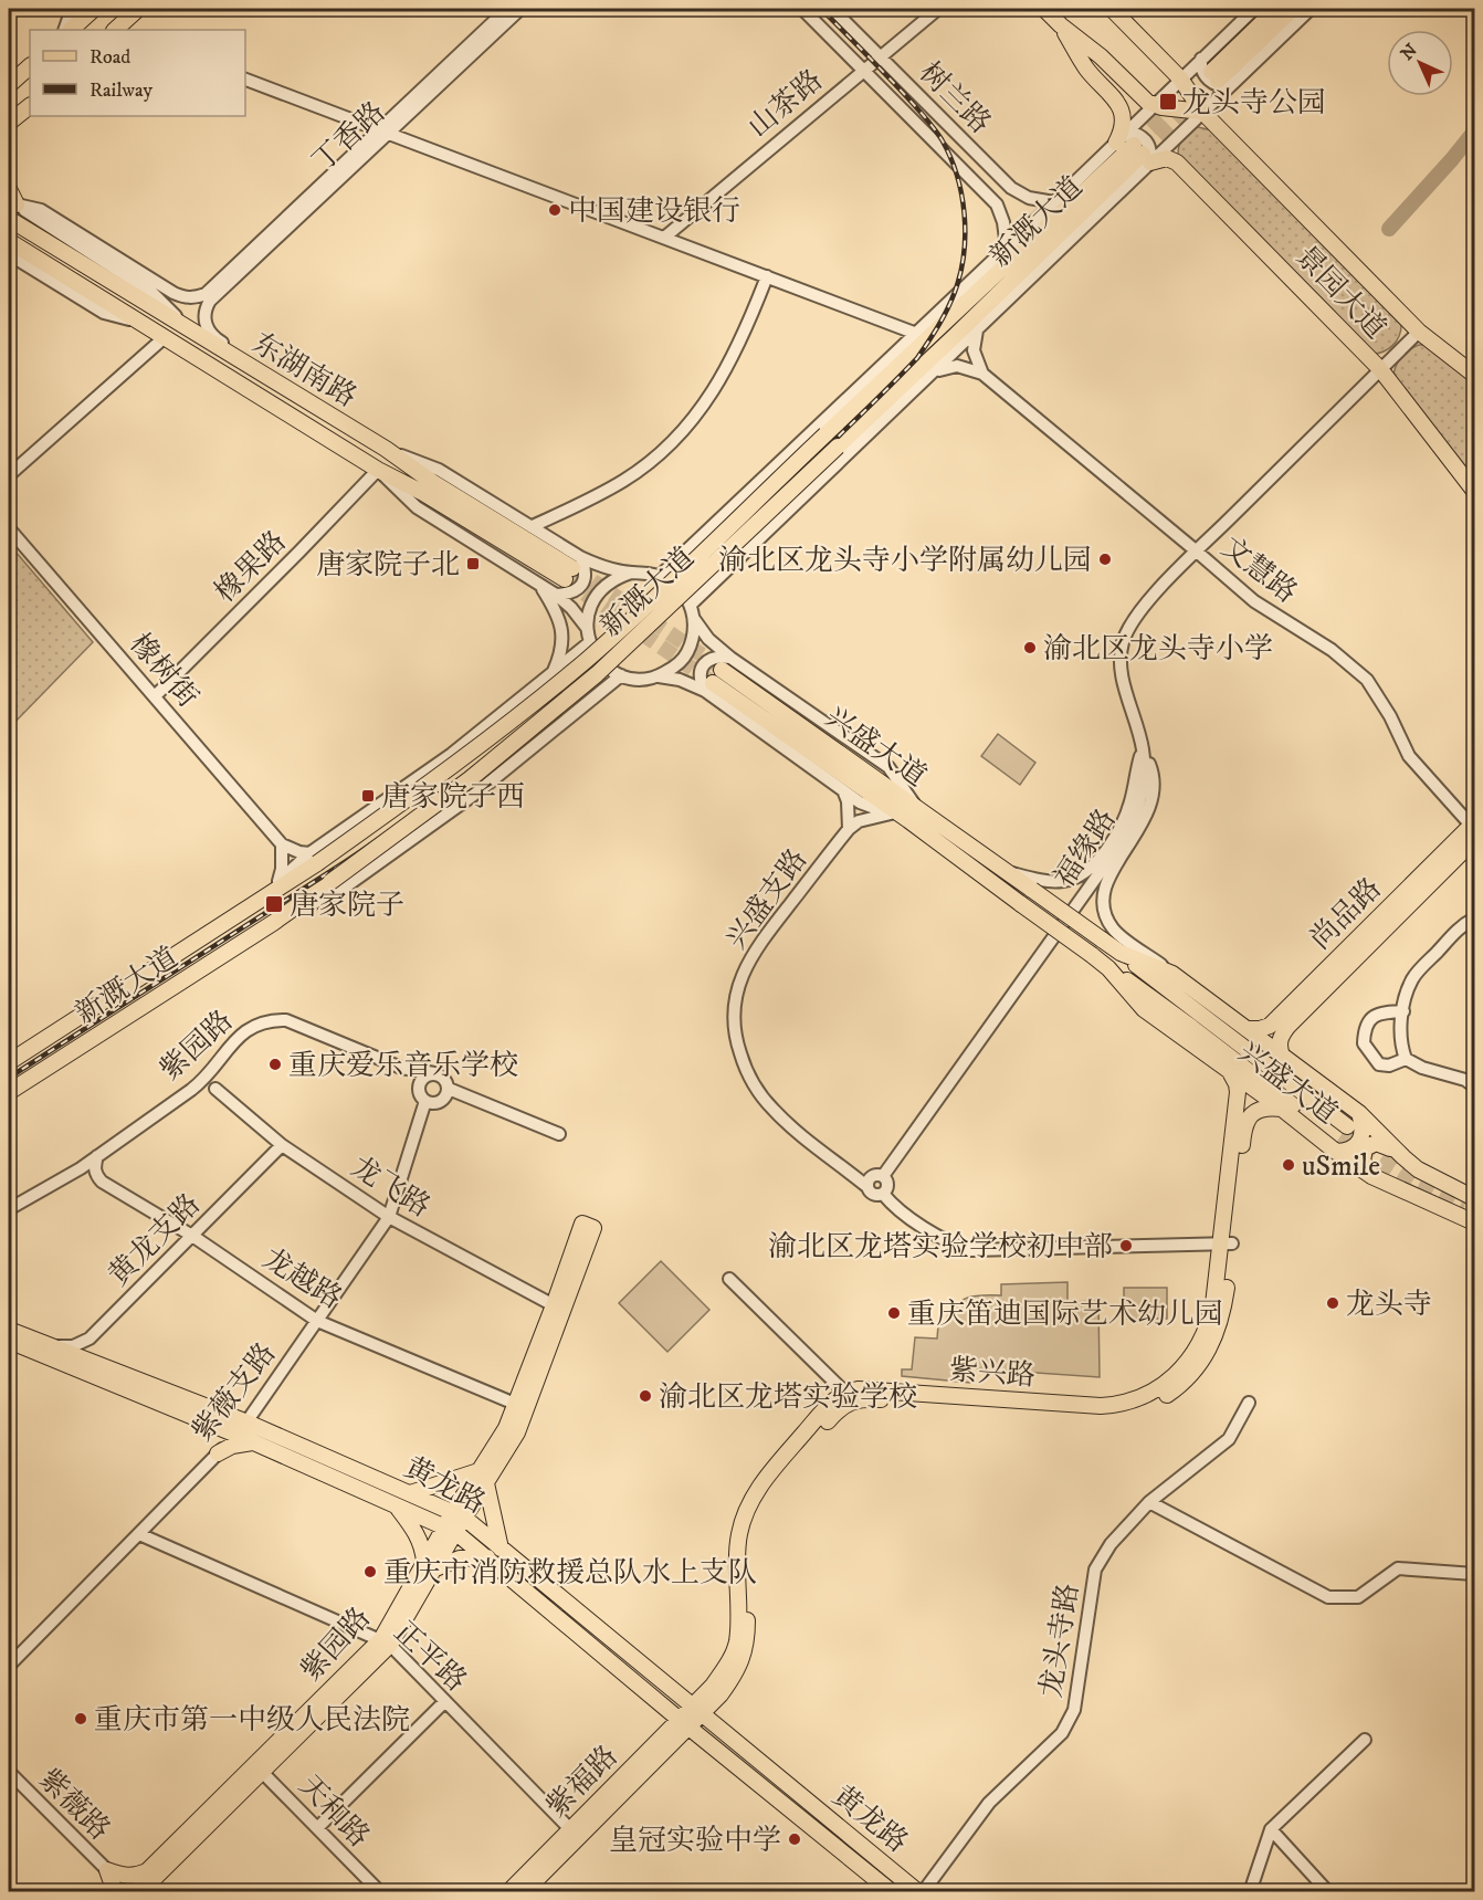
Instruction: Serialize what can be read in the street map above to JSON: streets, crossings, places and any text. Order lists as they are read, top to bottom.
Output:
{
  "streets": {
    "main road": [
      "新溉大道",
      "景园大道",
      "东湖南路",
      "兴盛大道",
      "尚品路",
      "紫园路",
      "紫兴路",
      "黄龙路",
      "紫福路"
    ],
    "street": [
      "树兰路",
      "山茶路",
      "丁香路",
      "橡果路",
      "文慧路",
      "橡树街",
      "福缘路",
      "兴盛支路",
      "龙飞路",
      "黄龙支路",
      "龙越路",
      "紫薇支路",
      "龙头寺路",
      "正平路",
      "紫薇路",
      "天和路"
    ]
  },
  "crossings": [
    ["树兰路", "山茶路"],
    ["树兰路", "新溉大道"],
    ["新溉大道", "景园大道"],
    ["景园大道", "福缘路"],
    ["东湖南路", "橡果路"],
    ["橡果路", "橡树街"],
    ["文慧路", "福缘路"],
    ["文慧路", "尚品路"],
    ["兴盛大道", "尚品路"],
    ["兴盛大道", "紫兴路"],
    ["福缘路", "兴盛支路"],
    ["紫园路", "龙飞路"],
    ["紫园路", "龙越路"],
    ["紫园路", "黄龙路"],
    ["紫园路", "正平路"],
    ["紫园路", "紫薇路"],
    ["紫园路", "天和路"],
    ["龙飞路", "黄龙支路"],
    ["龙飞路", "紫薇支路"],
    ["黄龙支路", "龙越路"],
    ["黄龙支路", "黄龙路"],
    ["龙越路", "紫薇支路"],
    ["紫薇支路", "黄龙路"],
    ["紫薇支路", "正平路"],
    ["黄龙路", "龙头寺路"],
    ["黄龙路", "紫福路"],
    ["正平路", "紫福路"]
  ],
  "places": {
    "transit": [
      "龙头寺公园",
      "唐家院子北",
      "唐家院子西",
      "唐家院子"
    ],
    "other": [
      "中国建设银行",
      "渝北区龙头寺小学附属幼儿园",
      "渝北区龙头寺小学",
      "重庆爱乐音乐学校",
      "uSmile",
      "渝北区龙塔实验学校初中部",
      "龙头寺",
      "重庆笛迪国际艺术幼儿园",
      "渝北区龙塔实验学校",
      "重庆市消防救援总队水上支队",
      "重庆市第一中级人民法院",
      "皇冠实验中学"
    ]
  },
  "legend": ["Road", "Railway"],
  "north": "top left"
}
